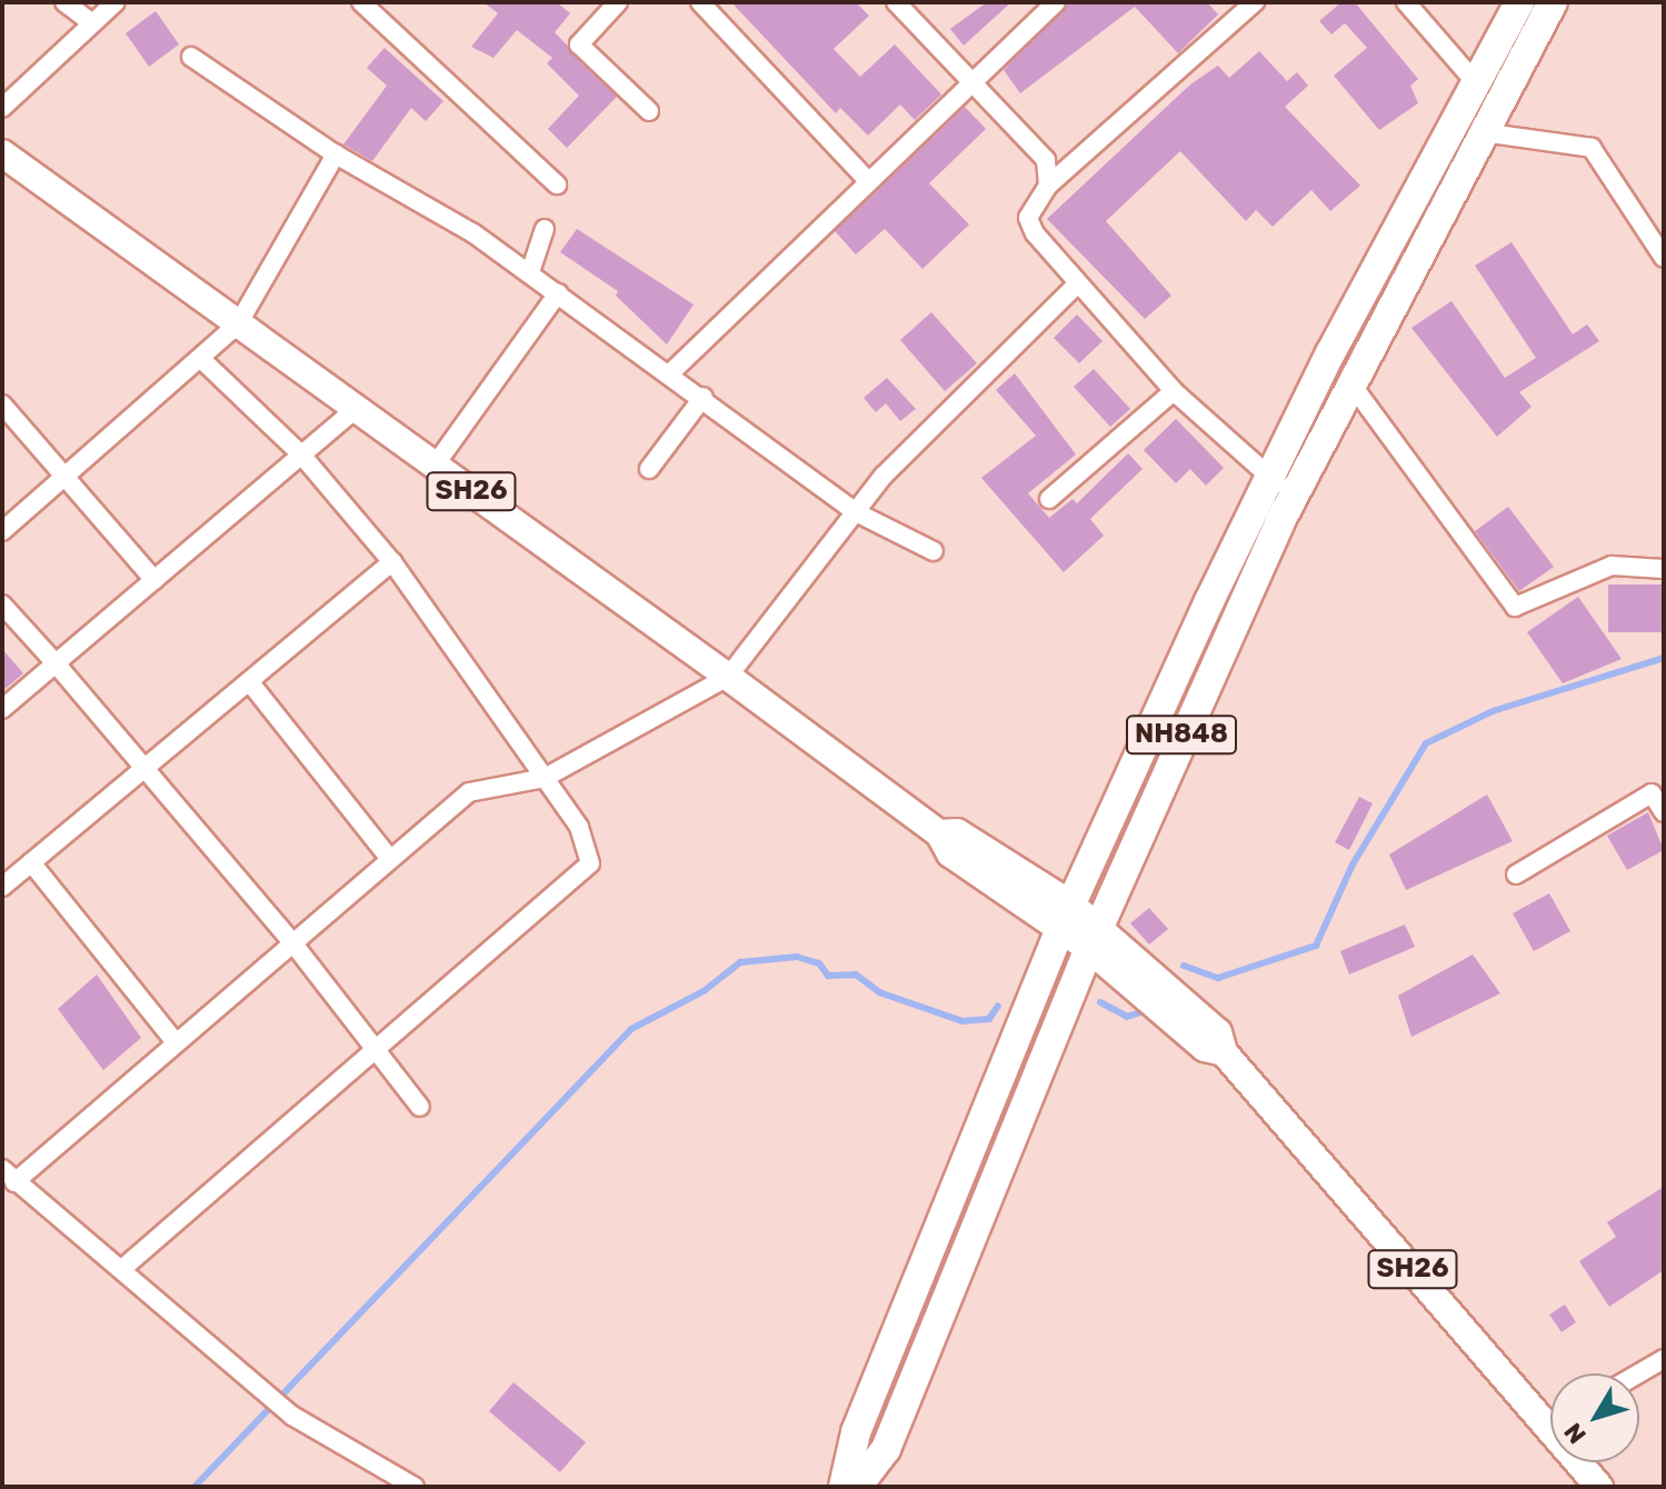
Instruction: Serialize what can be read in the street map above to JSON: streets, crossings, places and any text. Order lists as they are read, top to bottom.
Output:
{
  "streets": {
    "highway": ["NH848"],
    "main road": ["SH26"]
  },
  "crossings": [
    ["SH26", "NH848"]
  ],
  "north": "bottom left"
}
